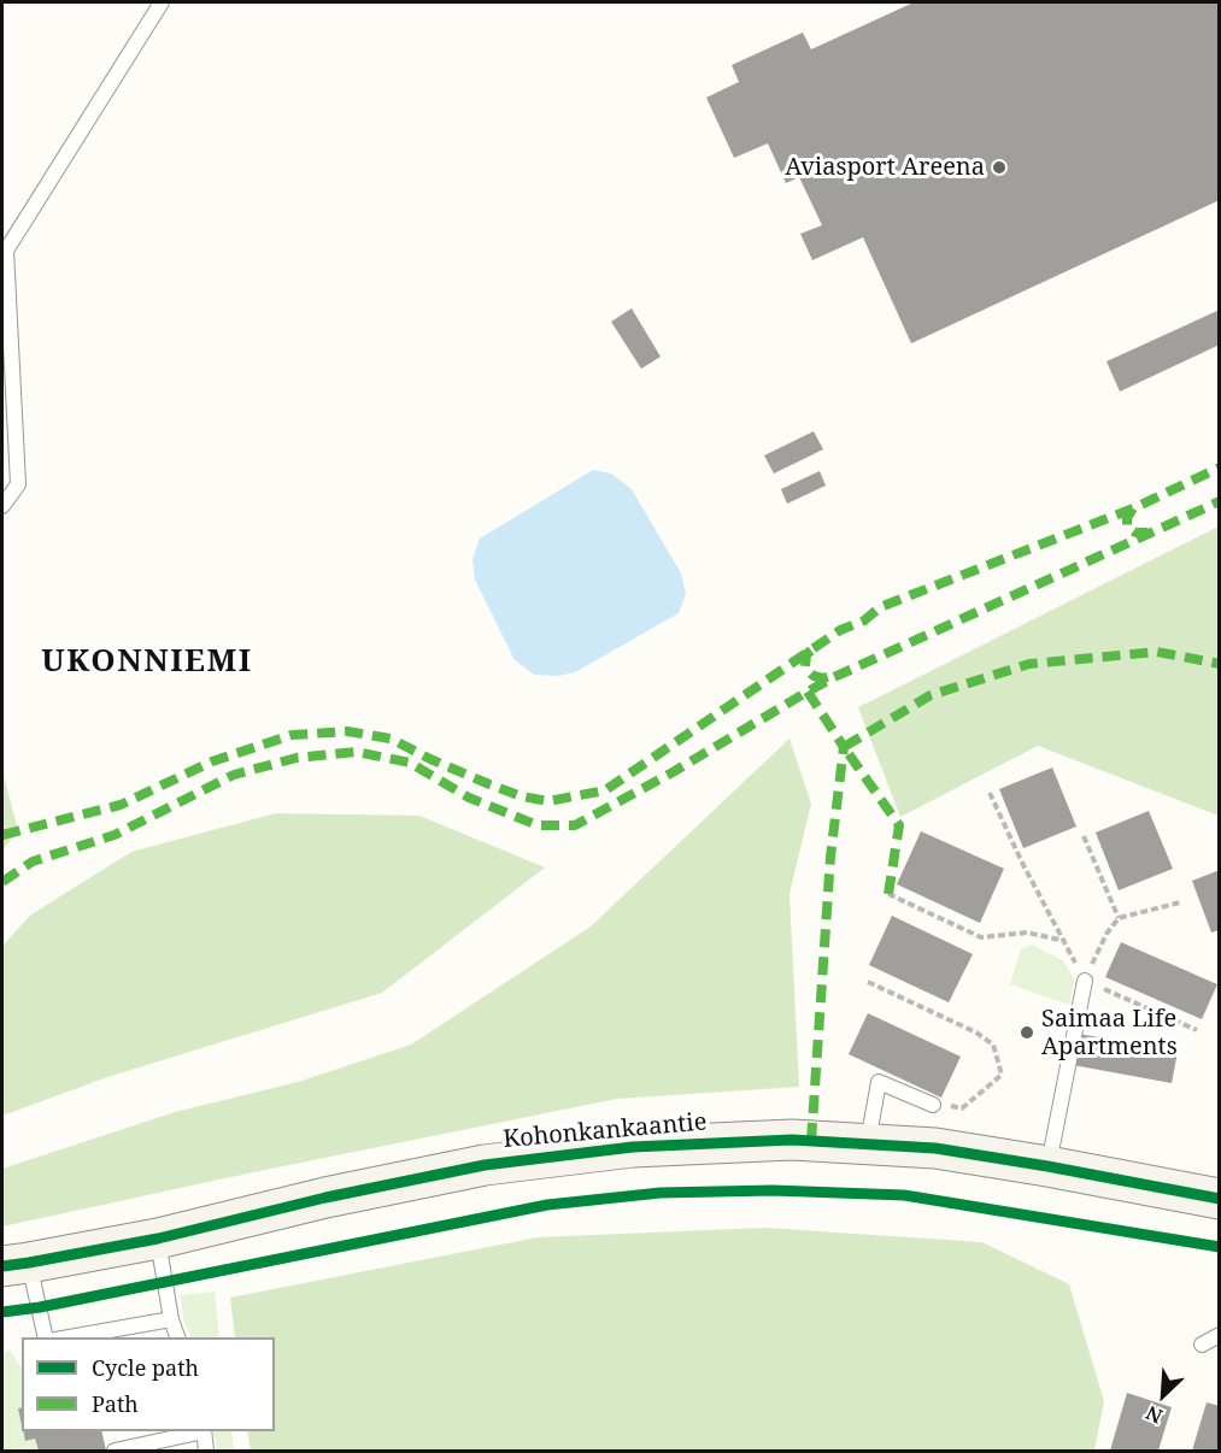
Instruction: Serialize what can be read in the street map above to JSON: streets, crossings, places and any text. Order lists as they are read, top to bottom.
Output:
{
  "streets": {
    "street": ["Kohonkankaantie"]
  },
  "districts": ["UKONNIEMI"],
  "places": ["Aviasport Areena", "Saimaa Life Apartments"],
  "legend": ["Cycle path", "Path"],
  "north": "bottom left"
}
